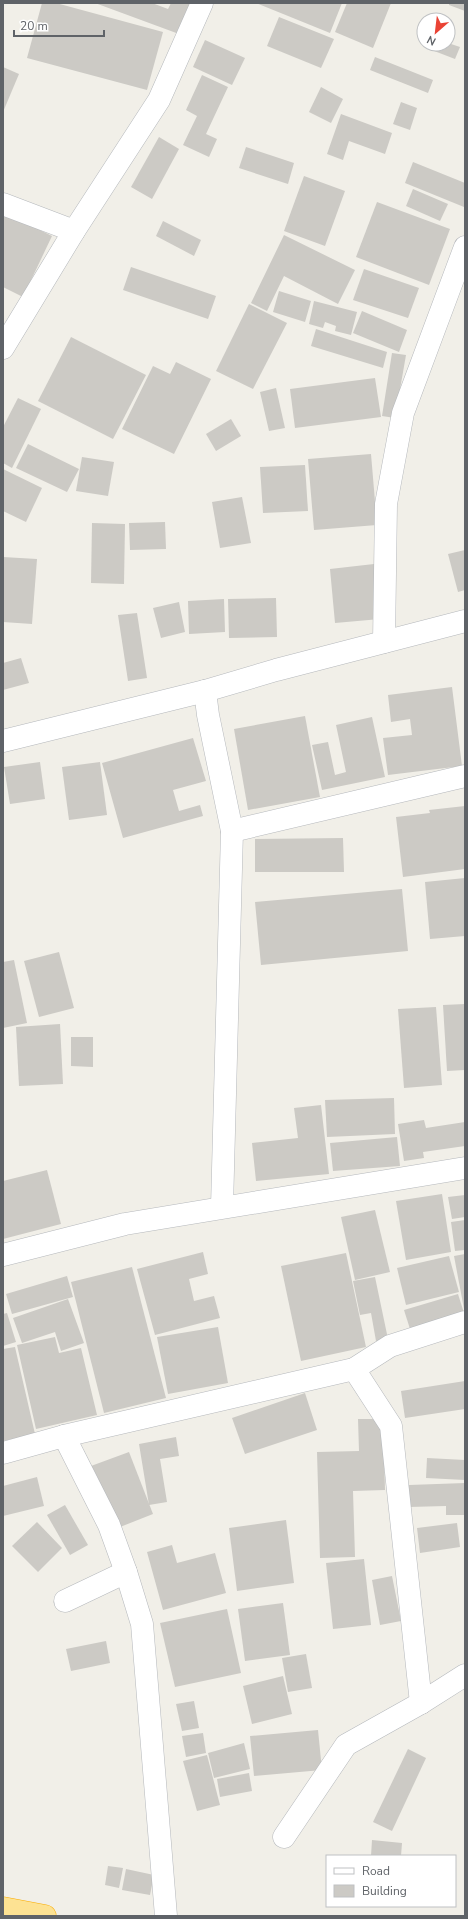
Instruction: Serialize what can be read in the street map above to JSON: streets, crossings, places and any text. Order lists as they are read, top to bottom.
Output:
{
  "legend": ["Road", "Building"],
  "scale_bar": "20 m",
  "north": "bottom left"
}
